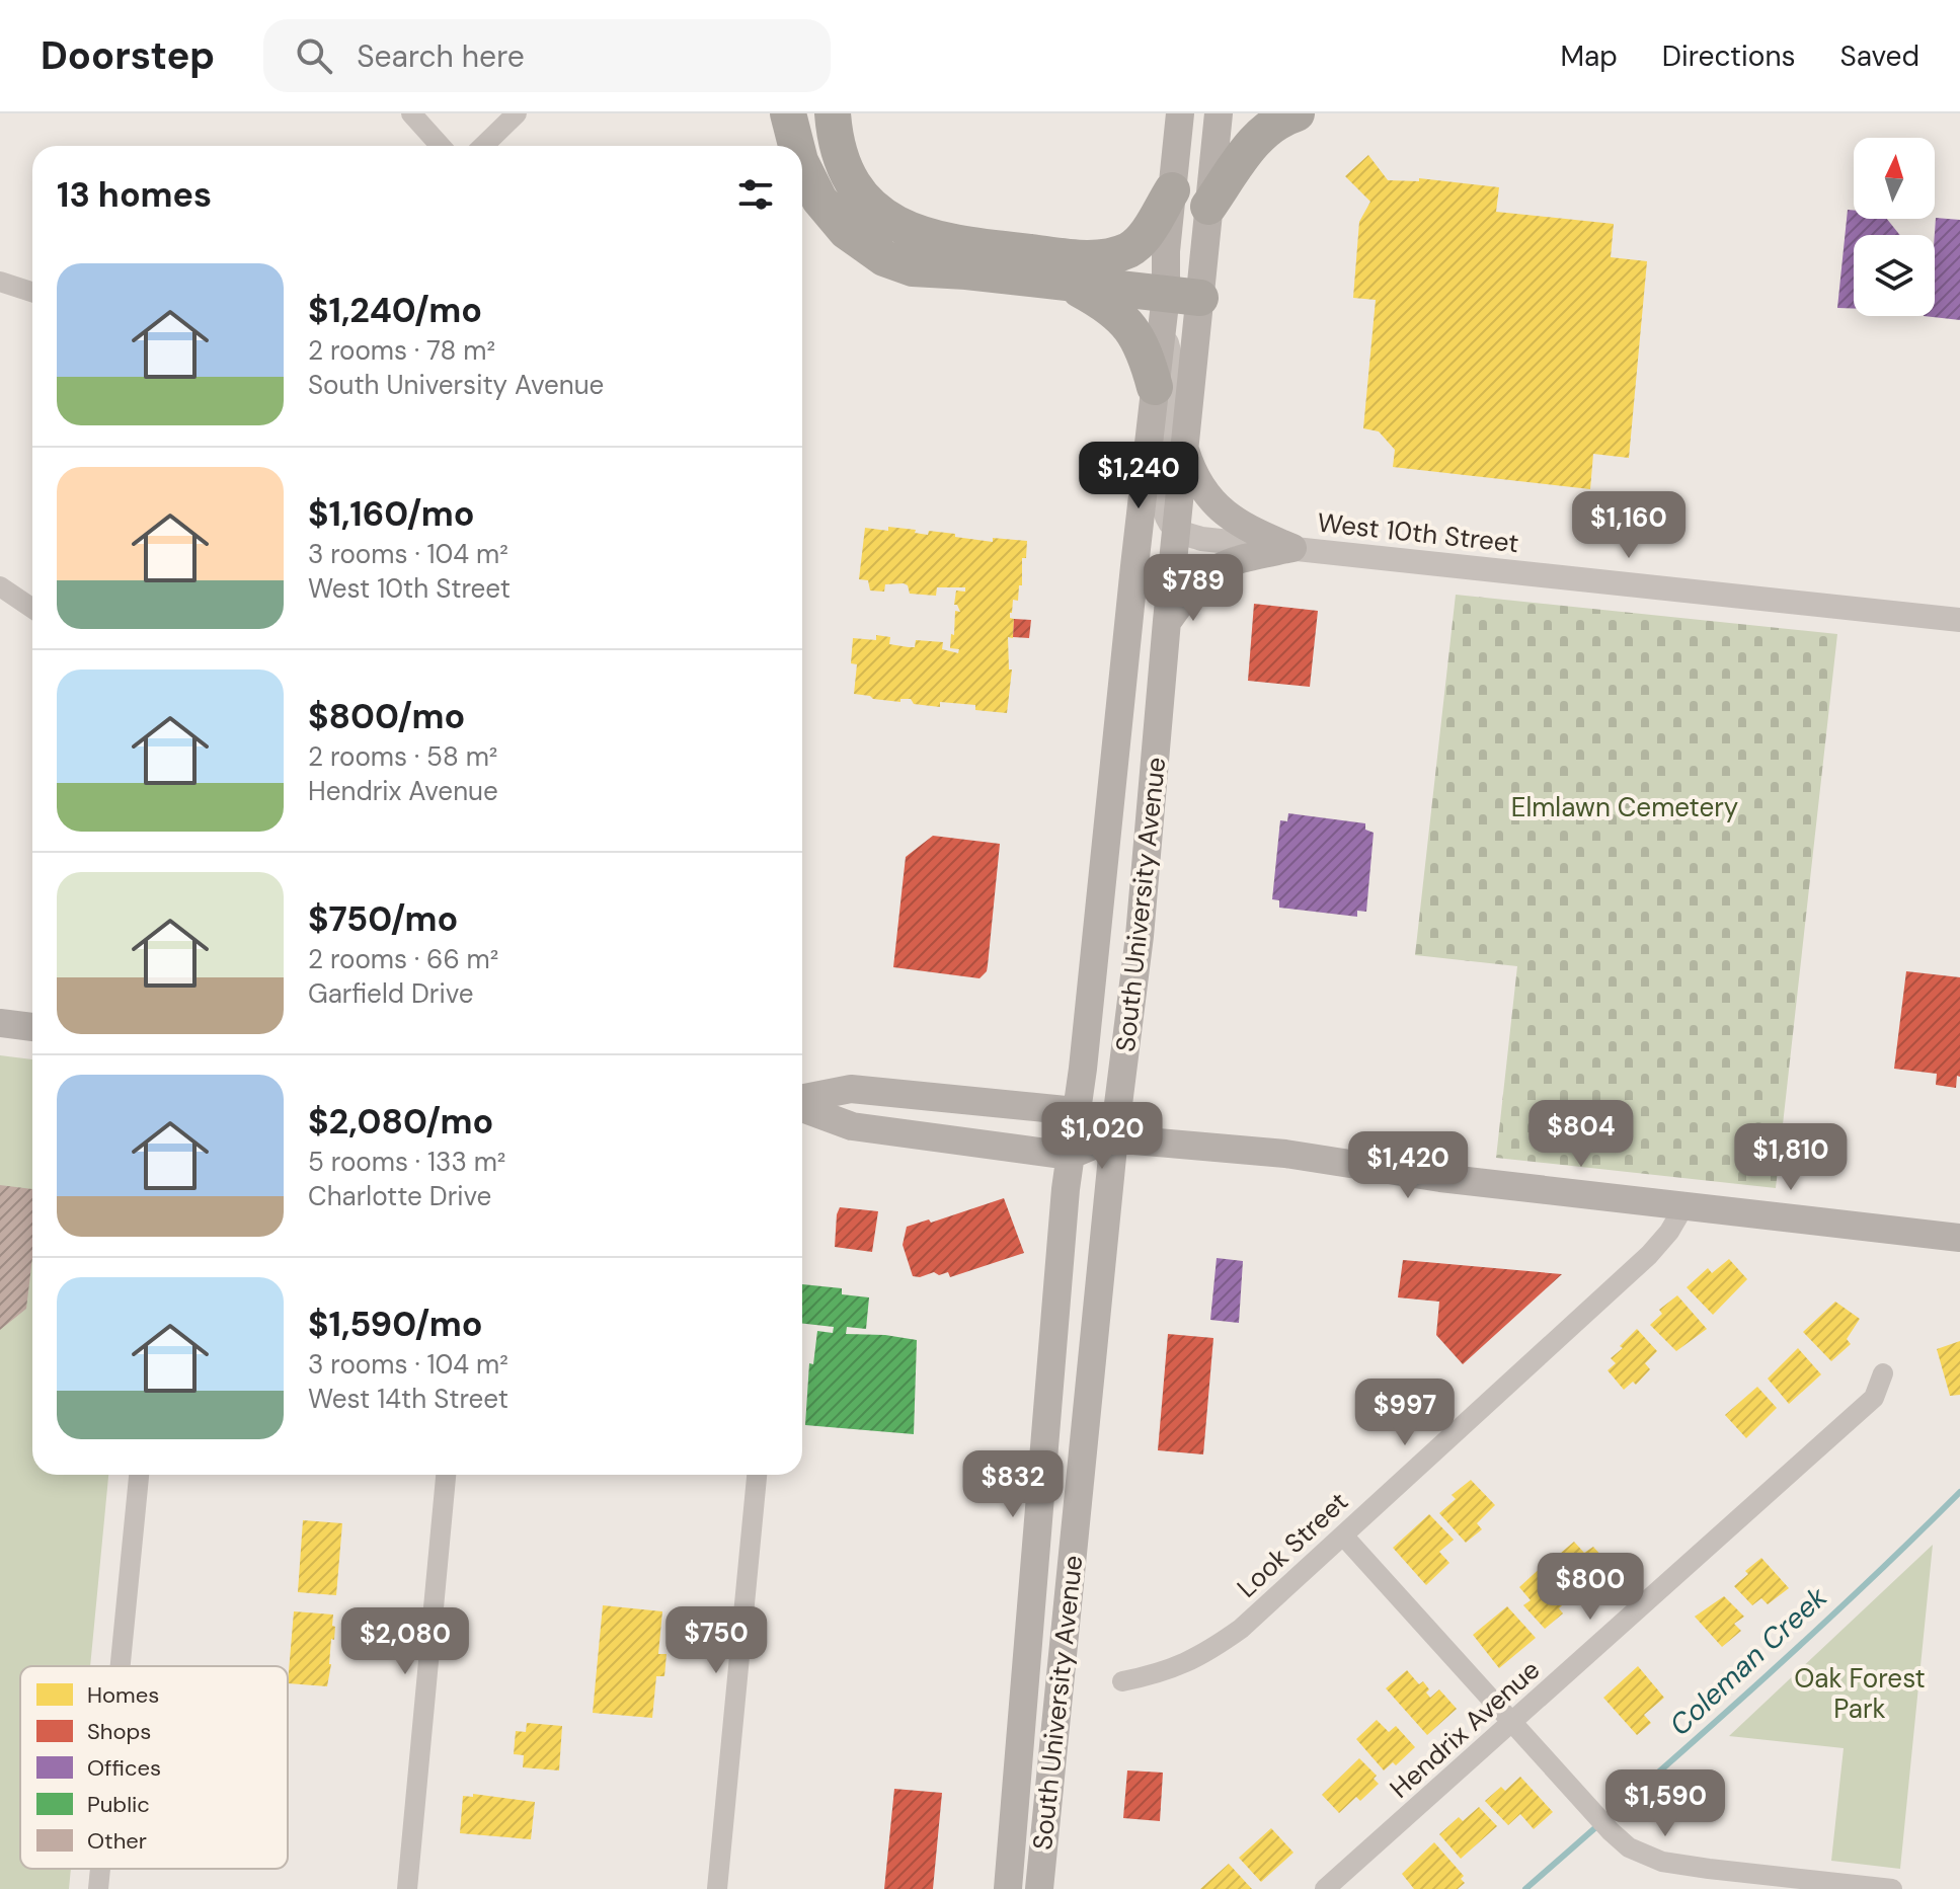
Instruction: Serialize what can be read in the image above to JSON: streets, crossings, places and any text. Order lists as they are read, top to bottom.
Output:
{
  "streets": {
    "main road": ["South University Avenue"],
    "street": ["West 10th Street", "Look Street", "Hendrix Avenue"]
  },
  "crossings": [
    ["West 10th Street", "South University Avenue"]
  ],
  "water": ["Coleman Creek"],
  "parks": ["Elmlawn Cemetery", "Oak Forest Park"],
  "legend": [
    "Homes",
    "Shops",
    "Offices",
    "Public",
    "Other"
  ],
  "north": "top",
  "page": {
    "header": "Doorstep",
    "search": "Search here",
    "nav": ["Map", "Directions", "Saved"],
    "heading": "13 homes",
    "list": [
      {
        "name": "$1,240/mo",
        "note": "2 rooms · 78 m² · South University Avenue"
      },
      {
        "name": "$1,160/mo",
        "note": "3 rooms · 104 m² · West 10th Street"
      },
      {
        "name": "$800/mo",
        "note": "2 rooms · 58 m² · Hendrix Avenue"
      },
      {
        "name": "$750/mo",
        "note": "2 rooms · 66 m² · Garfield Drive"
      },
      {
        "name": "$2,080/mo",
        "note": "5 rooms · 133 m² · Charlotte Drive"
      },
      {
        "name": "$1,590/mo",
        "note": "3 rooms · 104 m² · West 14th Street"
      }
    ],
    "price": [
      "$1,240",
      "$1,160",
      "$789",
      "$804",
      "$1,020",
      "$1,810",
      "$1,420",
      "$997",
      "$832",
      "$800",
      "$750",
      "$2,080",
      "$1,590"
    ]
  }
}
